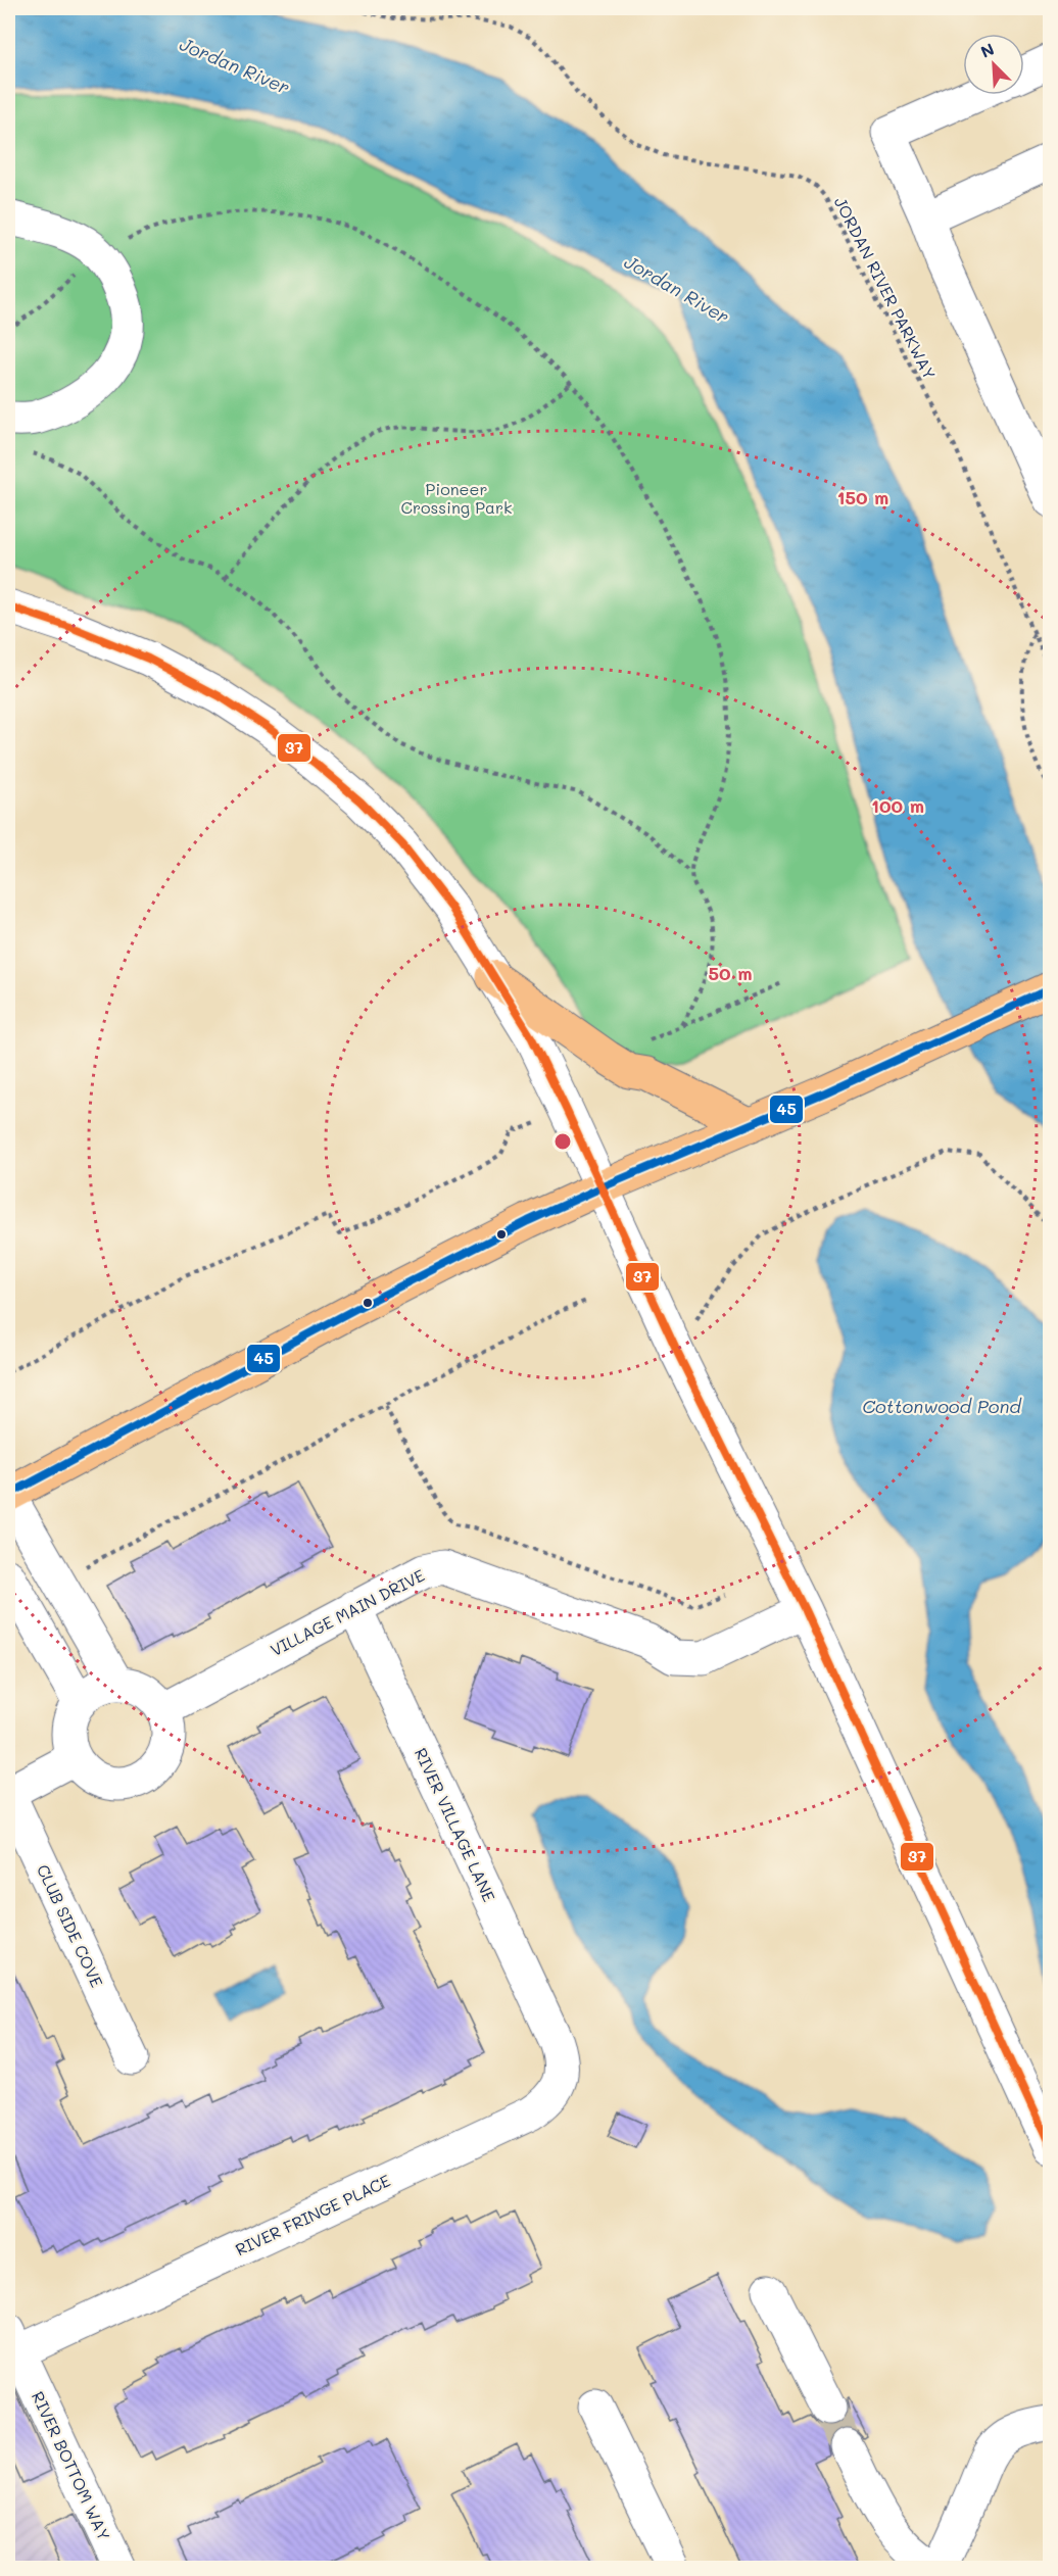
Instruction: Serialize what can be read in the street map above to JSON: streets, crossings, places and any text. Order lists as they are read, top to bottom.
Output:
{
  "streets": {
    "street": [
      "VILLAGE MAIN DRIVE",
      "RIVER VILLAGE LANE",
      "CLUB SIDE COVE",
      "RIVER FRINGE PLACE",
      "RIVER BOTTOM WAY"
    ],
    "path": ["JORDAN RIVER PARKWAY"]
  },
  "crossings": [
    ["VILLAGE MAIN DRIVE", "RIVER VILLAGE LANE"],
    ["RIVER VILLAGE LANE", "RIVER FRINGE PLACE"],
    ["RIVER FRINGE PLACE", "RIVER BOTTOM WAY"]
  ],
  "water": ["Jordan River", "Cottonwood Pond"],
  "parks": ["Pioneer Crossing Park"],
  "lines": ["transit line 37", "transit line 45"],
  "north": "top left",
  "rings": ["150 m", "100 m", "50 m"]
}
